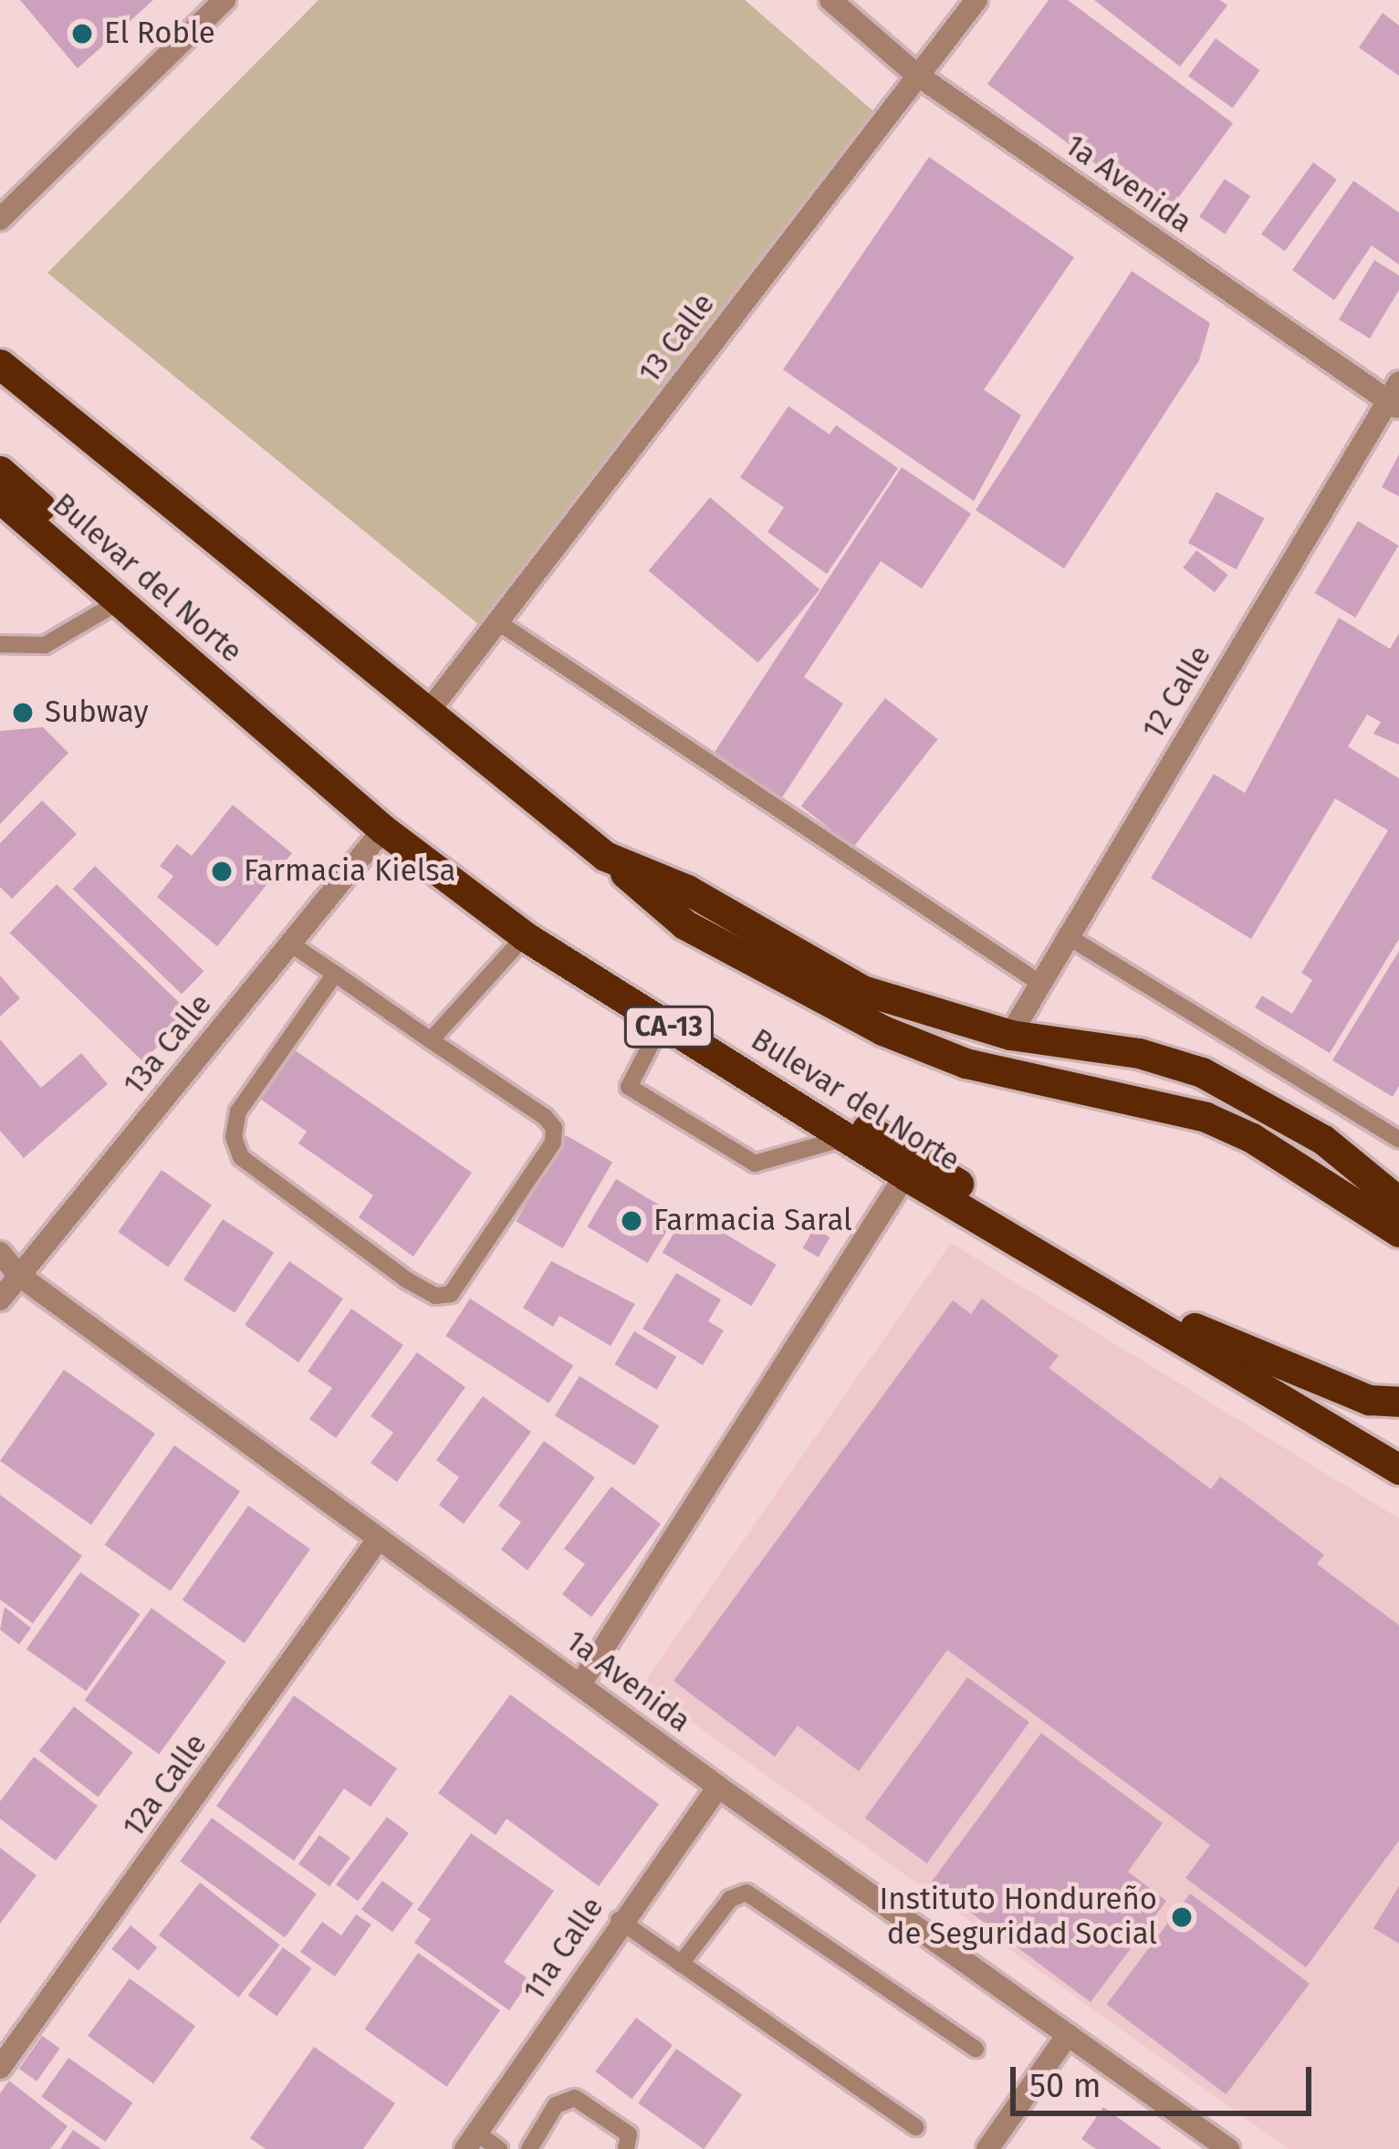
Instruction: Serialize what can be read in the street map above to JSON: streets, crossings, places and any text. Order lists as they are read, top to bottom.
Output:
{
  "streets": {
    "highway": ["Bulevar del Norte", "CA-13"],
    "street": [
      "1a Avenida",
      "13 Calle",
      "12 Calle",
      "13a Calle",
      "12a Calle",
      "11a Calle"
    ]
  },
  "crossings": [
    ["1a Avenida", "13 Calle"],
    ["1a Avenida", "12 Calle"],
    ["1a Avenida", "13a Calle"],
    ["1a Avenida", "12a Calle"],
    ["1a Avenida", "11a Calle"],
    ["Bulevar del Norte", "13a Calle"]
  ],
  "places": [
    "El Roble",
    "Subway",
    "Farmacia Kielsa",
    "Farmacia Saral",
    "Instituto Hondureño de Seguridad Social"
  ],
  "scale_bar": "50 m"
}
